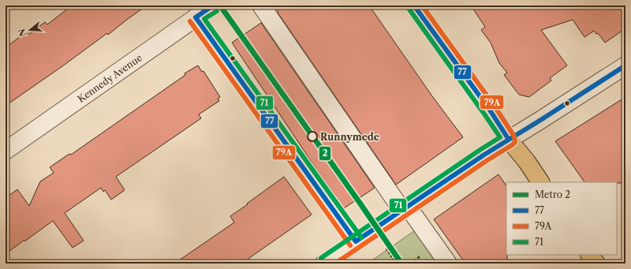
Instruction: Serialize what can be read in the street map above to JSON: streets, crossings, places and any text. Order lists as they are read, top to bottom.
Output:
{
  "streets": {
    "street": ["Kennedy Avenue"]
  },
  "places": ["Runnymede"],
  "lines": [
    "metro line 2",
    "transit line 77",
    "transit line 79A",
    "transit line 71"
  ],
  "legend": [
    "Metro 2",
    "77",
    "79A",
    "71"
  ],
  "north": "left"
}
